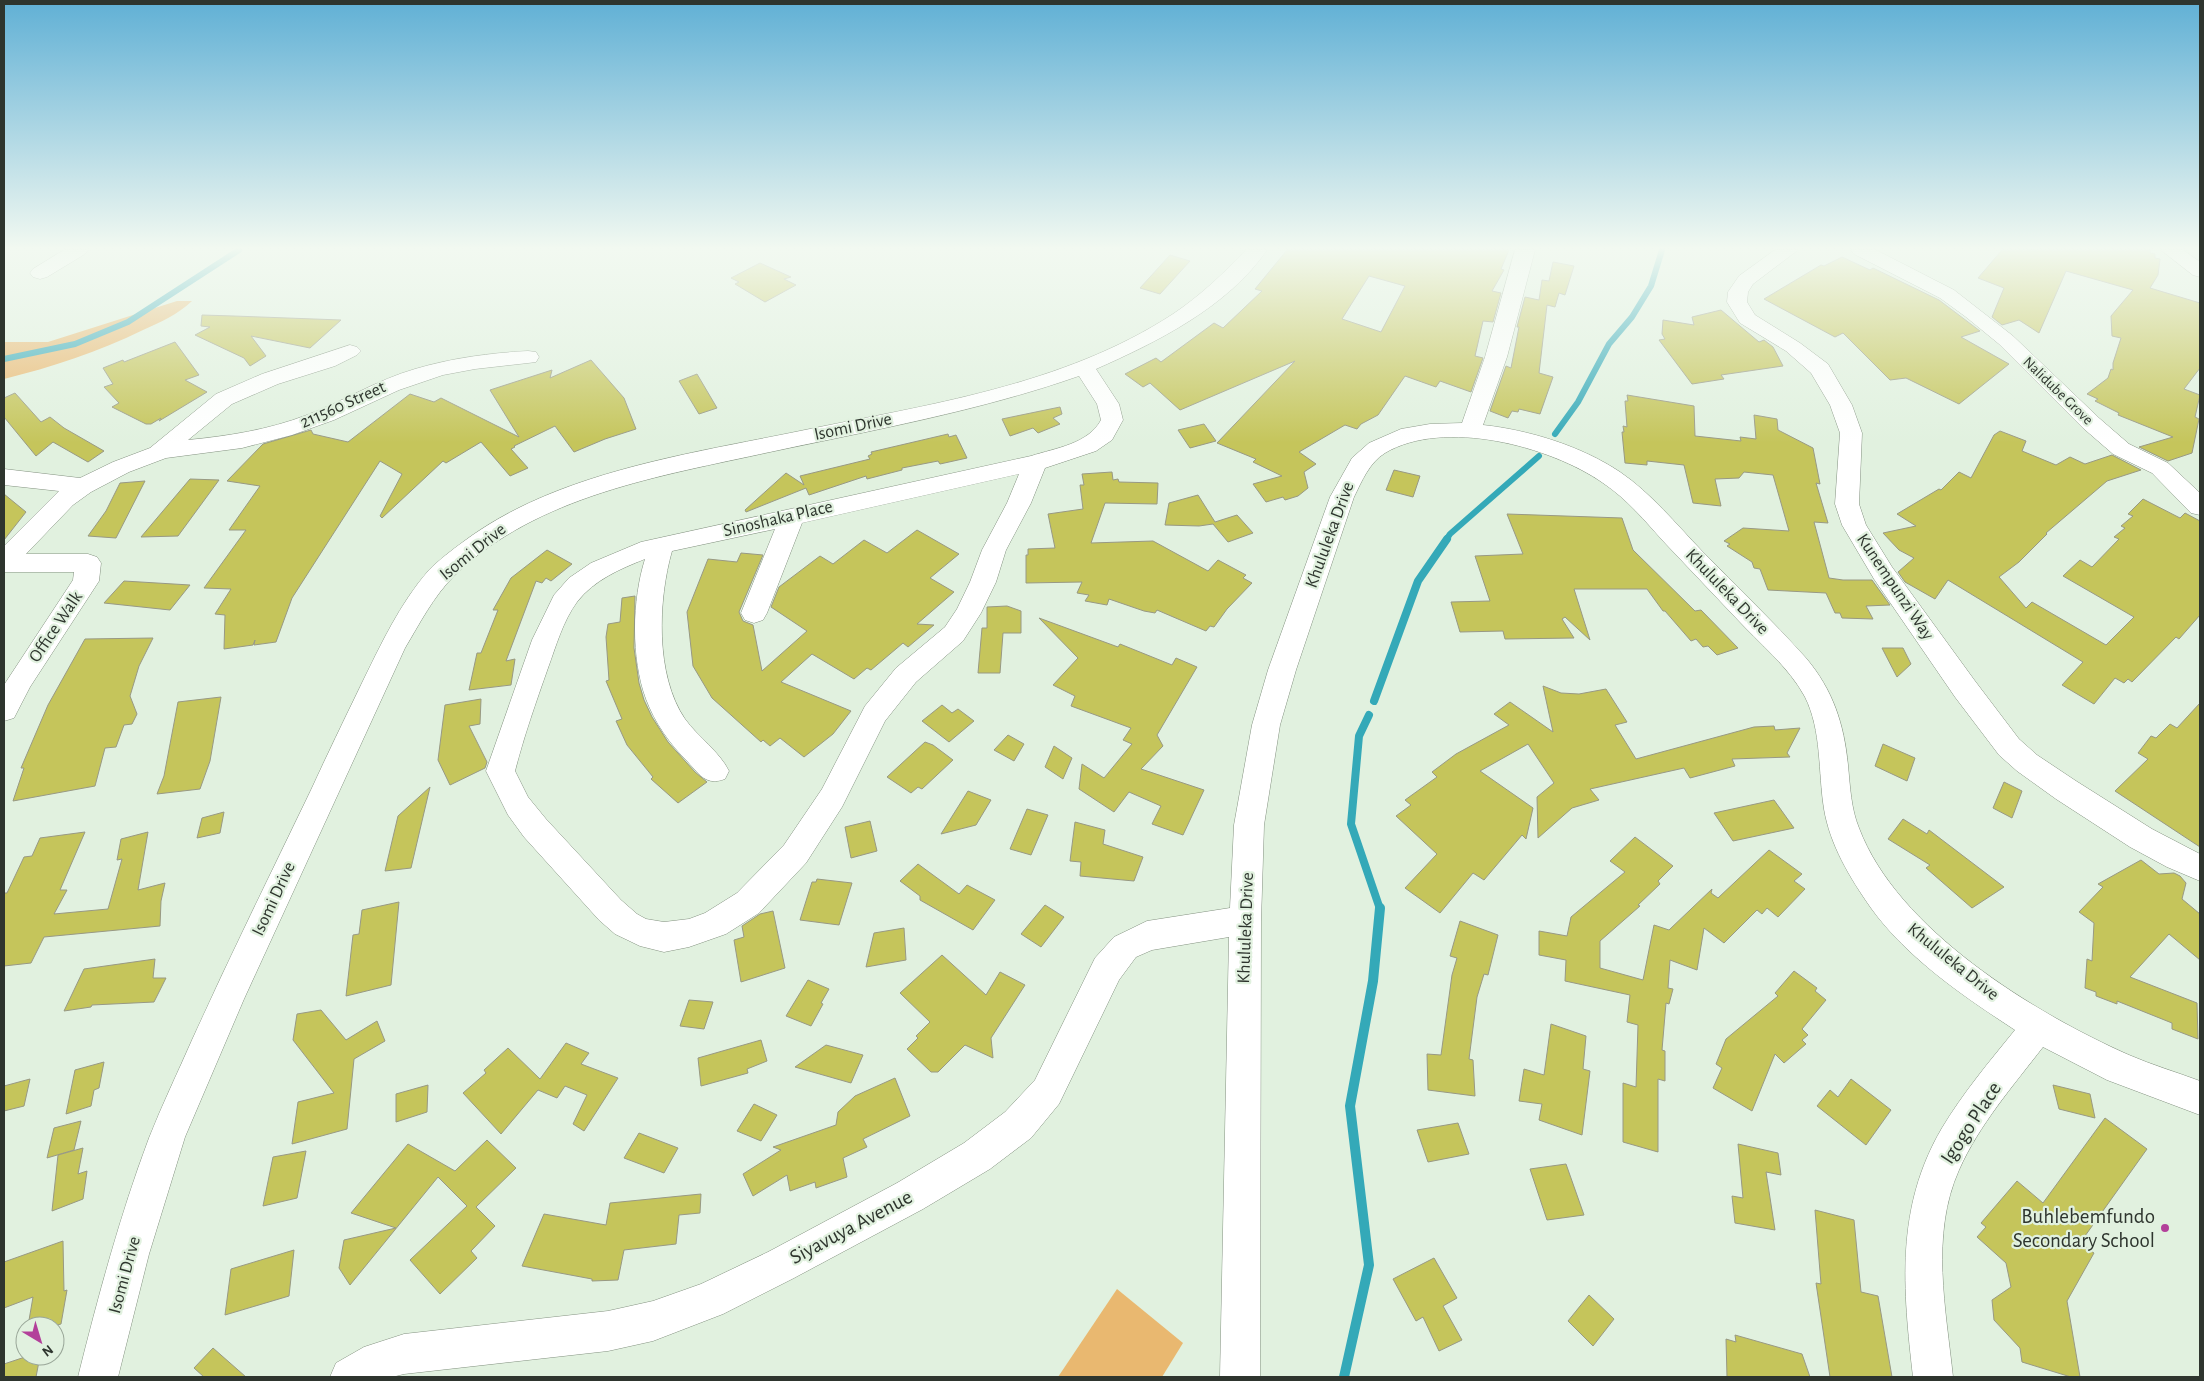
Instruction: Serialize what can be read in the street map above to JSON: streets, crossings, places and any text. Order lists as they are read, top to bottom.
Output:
{
  "streets": {
    "street": [
      "Nalidube Grove",
      "211560 Street",
      "Isomi Drive",
      "Sinoshaka Place",
      "Khululeka Drive",
      "Kunempunzi Way",
      "Office Walk",
      "Igogo Place",
      "Siyavuya Avenue"
    ]
  },
  "crossings": [
    ["Isomi Drive", "Sinoshaka Place"],
    ["Khululeka Drive", "Igogo Place"],
    ["Khululeka Drive", "Siyavuya Avenue"]
  ],
  "places": ["Buhlebemfundo Secondary School"],
  "north": "bottom right"
}
